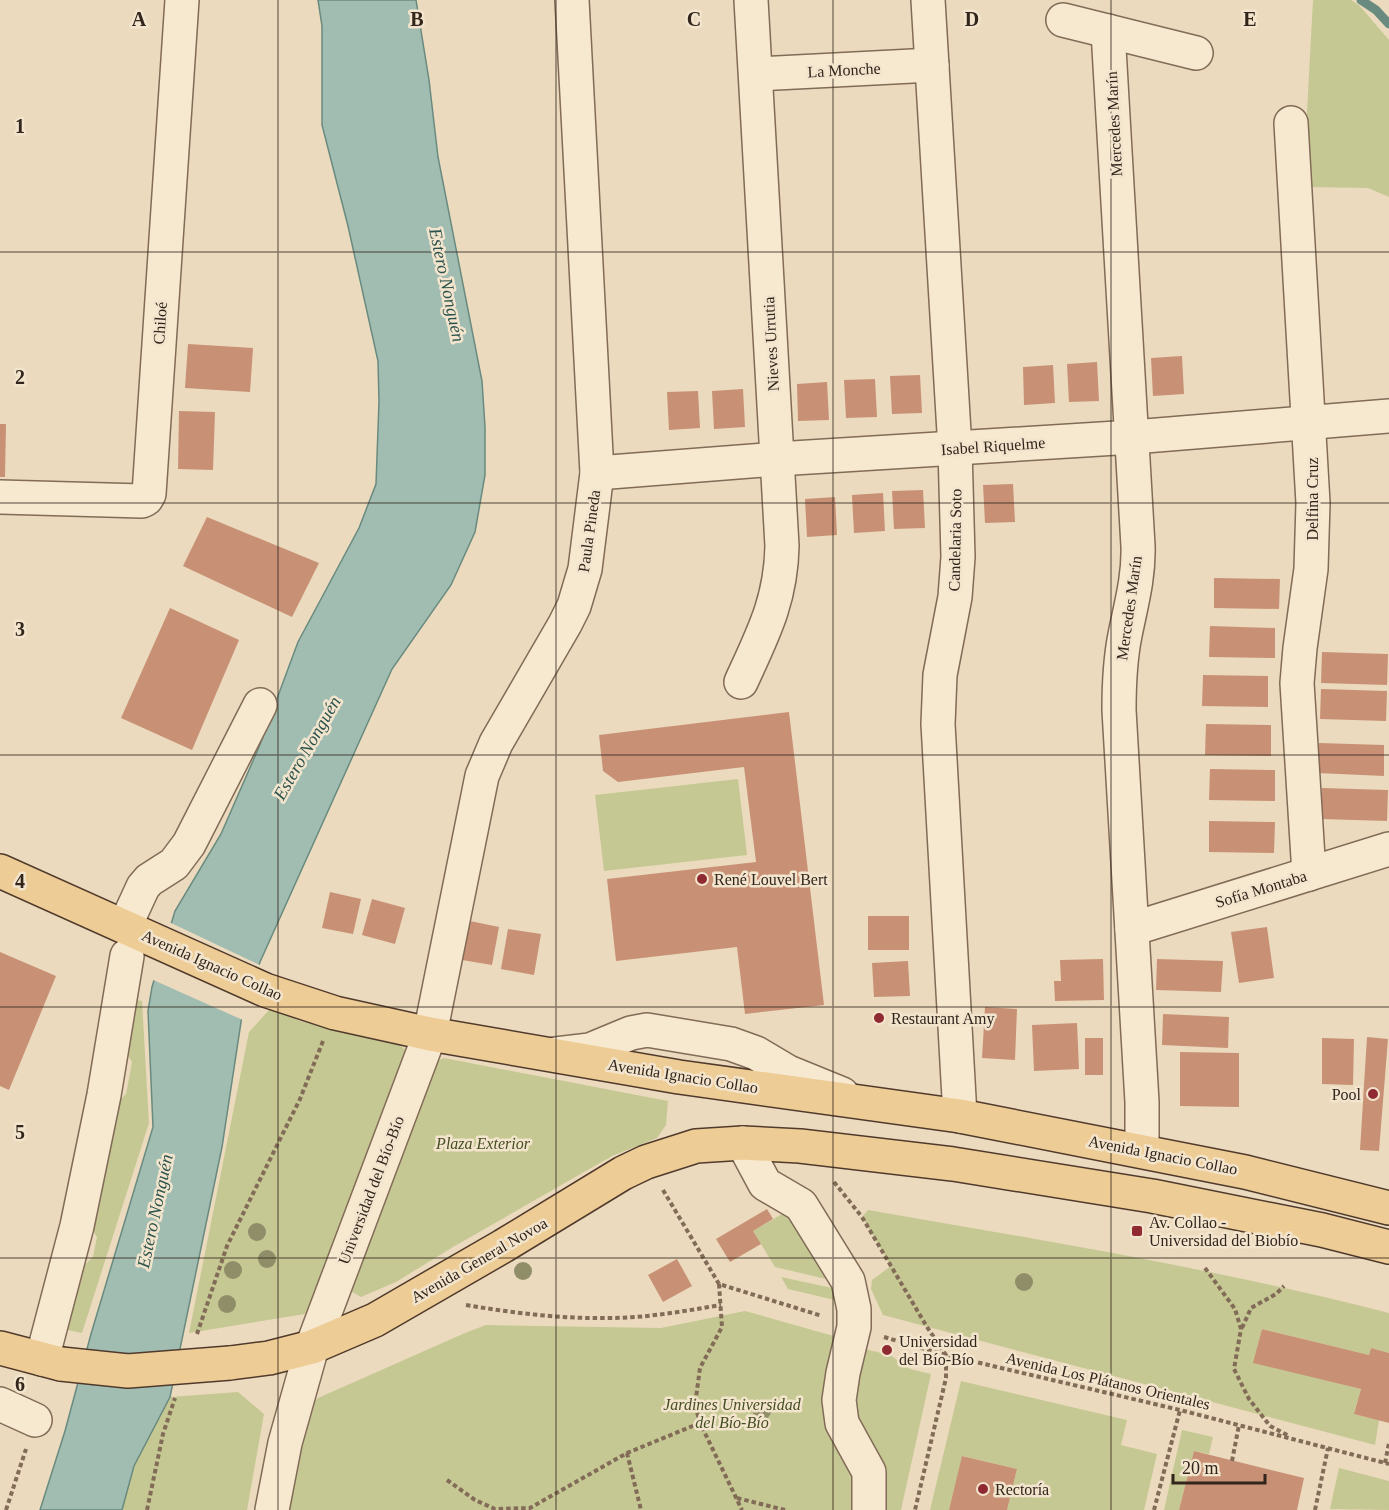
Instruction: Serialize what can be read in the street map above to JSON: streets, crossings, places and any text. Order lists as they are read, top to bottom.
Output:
{
  "streets": {
    "main road": ["Avenida Ignacio Collao", "Avenida General Novoa"],
    "street": [
      "La Monche",
      "Mercedes Marín",
      "Chiloé",
      "Nieves Urrutia",
      "Isabel Riquelme",
      "Delfina Cruz",
      "Paula Pineda",
      "Candelaria Soto",
      "Sofía Montaba",
      "Universidad del Bío-Bío"
    ],
    "path": ["Avenida Los Plátanos Orientales"]
  },
  "crossings": [
    ["La Monche", "Nieves Urrutia"],
    ["La Monche", "Candelaria Soto"],
    ["Mercedes Marín", "Isabel Riquelme"],
    ["Mercedes Marín", "Sofía Montaba"],
    ["Mercedes Marín", "Avenida Ignacio Collao"],
    ["Nieves Urrutia", "Isabel Riquelme"],
    ["Isabel Riquelme", "Delfina Cruz"],
    ["Isabel Riquelme", "Paula Pineda"],
    ["Isabel Riquelme", "Candelaria Soto"],
    ["Delfina Cruz", "Sofía Montaba"],
    ["Paula Pineda", "Avenida Ignacio Collao"],
    ["Paula Pineda", "Universidad del Bío-Bío"],
    ["Candelaria Soto", "Avenida Ignacio Collao"],
    ["Avenida Ignacio Collao", "Universidad del Bío-Bío"],
    ["Universidad del Bío-Bío", "Avenida General Novoa"]
  ],
  "water": ["Estero Nonguén"],
  "parks": ["Plaza Exterior", "Jardines Universidad del Bío-Bío"],
  "places": {
    "other": [
      "René Louvel Bert",
      "Restaurant Amy",
      "Pool",
      "Universidad del Bío-Bío",
      "Rectoría"
    ],
    "transit": ["Av. Collao - Universidad del Biobío"]
  },
  "scale_bar": "20 m",
  "grid": {
    "columns": [
      "A",
      "B",
      "C",
      "D",
      "E"
    ],
    "rows": [
      "1",
      "2",
      "3",
      "4",
      "5",
      "6"
    ]
  }
}
